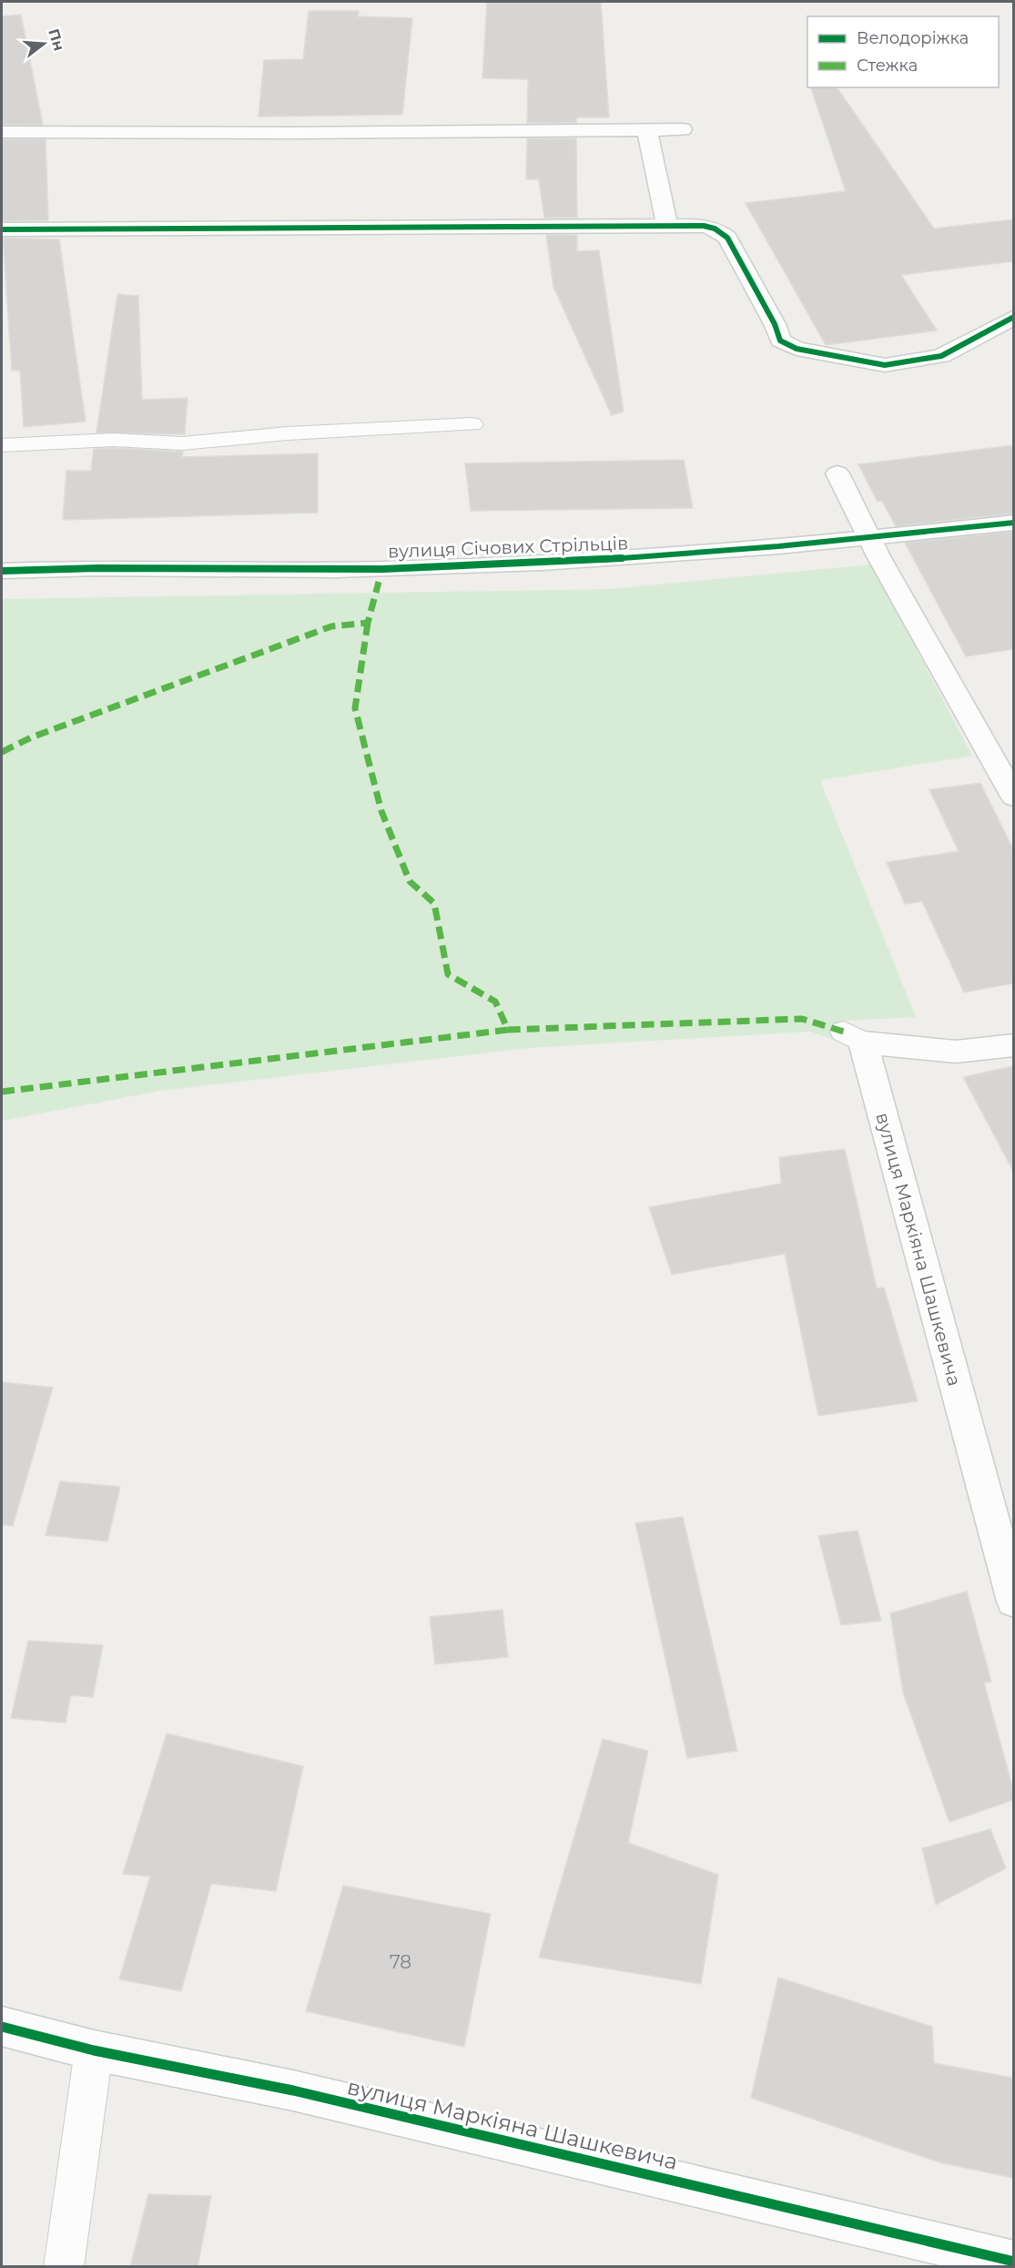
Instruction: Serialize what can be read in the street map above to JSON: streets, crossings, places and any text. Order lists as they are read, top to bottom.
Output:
{
  "streets": {
    "street": ["вулиця Січових Стрільців", "вулиця Маркіяна Шашкевича"]
  },
  "house_numbers": ["78"],
  "legend": ["Велодоріжка", "Стежка"],
  "north": "right"
}
